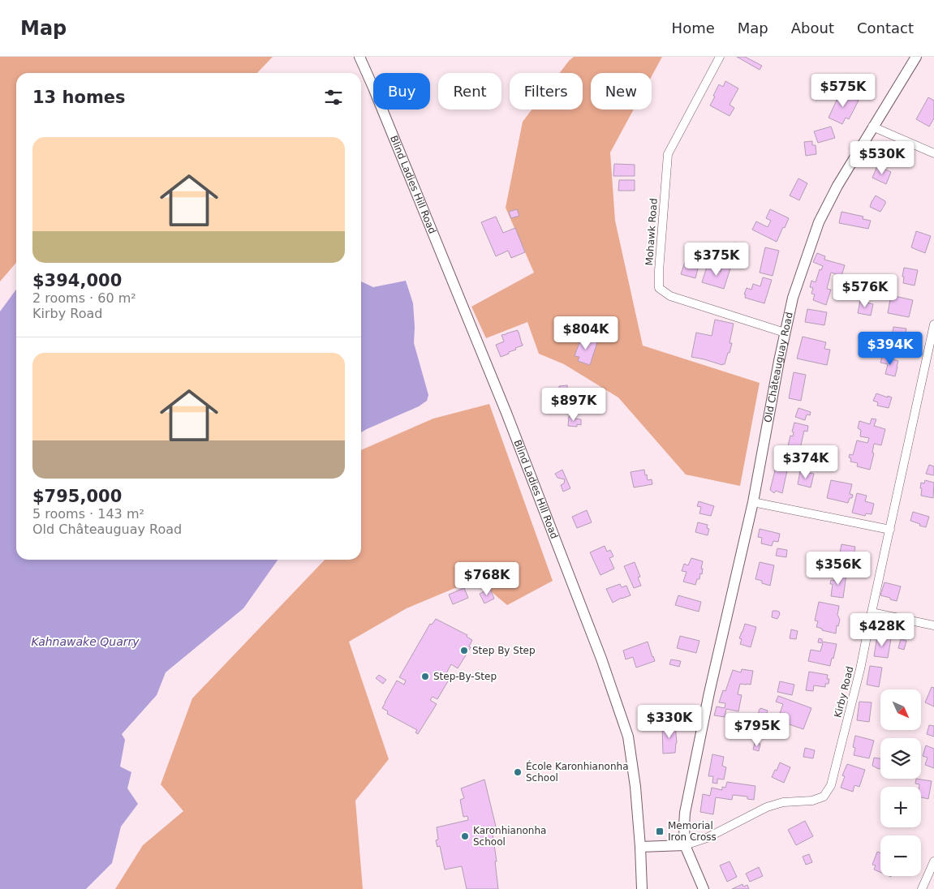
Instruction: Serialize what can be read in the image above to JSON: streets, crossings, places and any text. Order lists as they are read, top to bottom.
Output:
{
  "streets": {
    "street": [
      "Blind Ladies Hill Road",
      "Mohawk Road",
      "Old Châteauguay Road",
      "Kirby Road"
    ]
  },
  "crossings": [
    ["Mohawk Road", "Old Châteauguay Road"],
    ["Old Châteauguay Road", "Kirby Road"]
  ],
  "water": ["Kahnawake Quarry"],
  "places": {
    "other": [
      "Step By Step",
      "Step-By-Step",
      "École Karonhianonha School",
      "Karonhianonha School"
    ],
    "transit": ["Memorial Iron Cross"]
  },
  "north": "bottom right",
  "page": {
    "header": "Map",
    "nav": [
      "Home",
      "Map",
      "About",
      "Contact"
    ],
    "chip": [
      "Buy",
      "Rent",
      "Filters",
      "New"
    ],
    "heading": "13 homes",
    "price": [
      "$575K",
      "$530K",
      "$375K",
      "$576K",
      "$804K",
      "$394K",
      "$897K",
      "$374K",
      "$356K",
      "$768K",
      "$428K",
      "$330K",
      "$795K"
    ],
    "list": [
      {
        "name": "$394,000",
        "note": "2 rooms · 60 m² · Kirby Road"
      },
      {
        "name": "$795,000",
        "note": "5 rooms · 143 m² · Old Châteauguay Road"
      }
    ],
    "map_buttons": ["+", "−"]
  }
}
